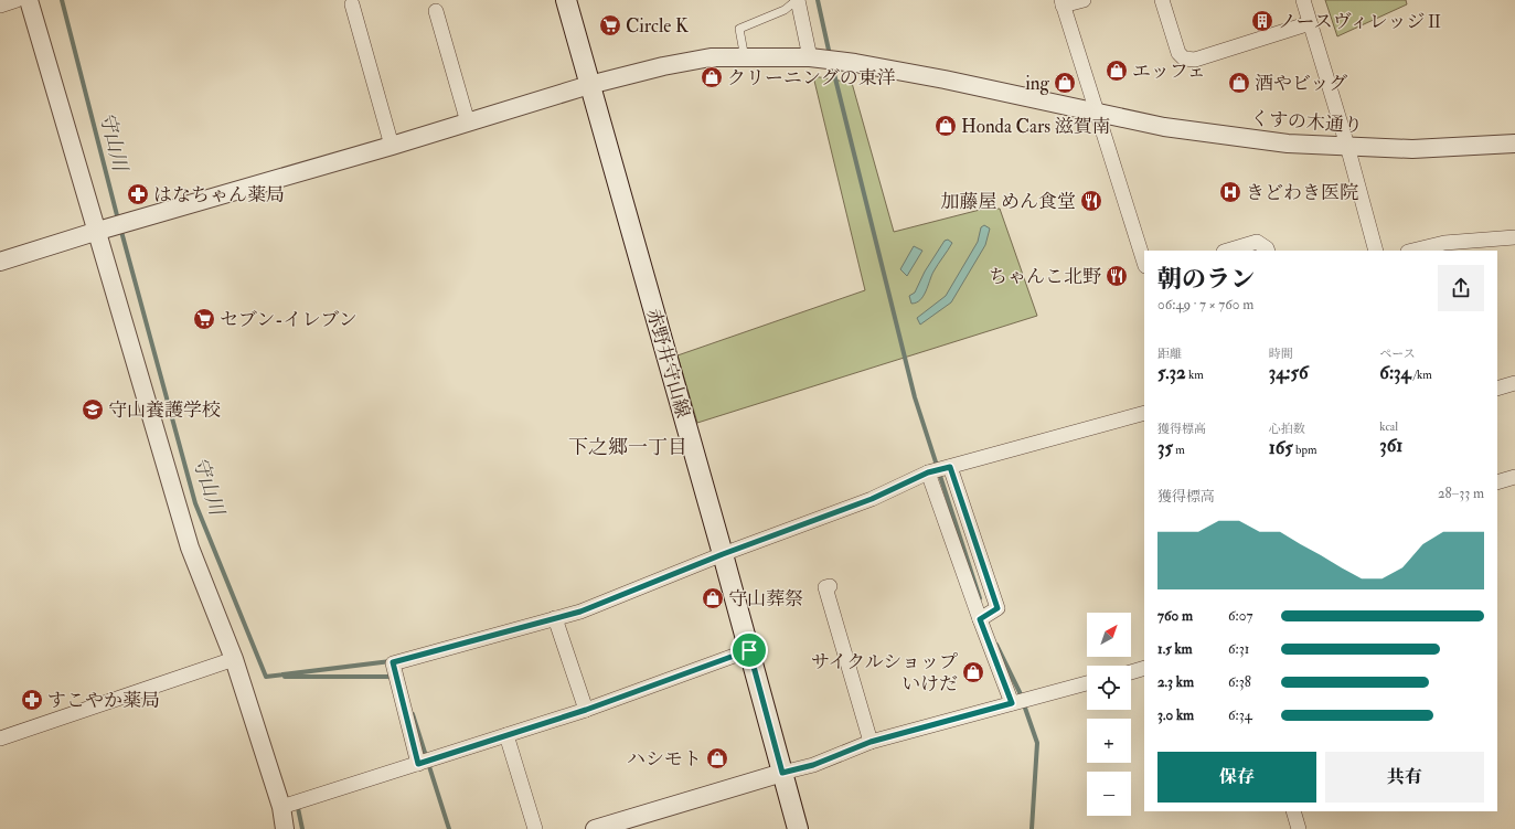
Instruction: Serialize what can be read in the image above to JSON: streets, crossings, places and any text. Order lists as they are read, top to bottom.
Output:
{
  "streets": {
    "main road": ["赤野井守山線"],
    "street": ["くすの木通り"]
  },
  "crossings": [
    ["くすの木通り", "赤野井守山線"]
  ],
  "districts": ["下之郷一丁目"],
  "water": ["守山川"],
  "places": {
    "building": ["ノースヴィレッジⅡ"],
    "supermarket": ["Circle K", "セブン-イレブン"],
    "shop": [
      "エッフェ",
      "クリーニングの東洋",
      "ing",
      "酒やビッグ",
      "Honda Cars 滋賀南",
      "守山葬祭",
      "サイクルショップ いけだ",
      "ハシモト"
    ],
    "hospital": ["きどわき医院"],
    "pharmacy": ["はなちゃん薬局", "すこやか薬局"],
    "restaurant": ["加藤屋 めん食堂", "ちゃんこ北野"],
    "school or university": ["守山養護学校"]
  },
  "north": "top right",
  "page": {
    "heading": ["朝のラン", "06:49 · 7 × 760 m"],
    "stats": [
      ["距離", "5.32 km"],
      ["時間", "34:56"],
      ["ペース", "6:34 /km"],
      ["獲得標高", "35 m"],
      ["心拍数", "165 bpm"],
      ["kcal", "361"]
    ],
    "chart": ["獲得標高", "28–33 m"],
    "list": [
      {
        "name": "760 m",
        "note": "6:07"
      },
      {
        "name": "1.5 km",
        "note": "6:31"
      },
      {
        "name": "2.3 km",
        "note": "6:38"
      },
      {
        "name": "3.0 km",
        "note": "6:34"
      }
    ],
    "map_buttons": ["+", "−"],
    "buttons": ["保存", "共有"]
  }
}
